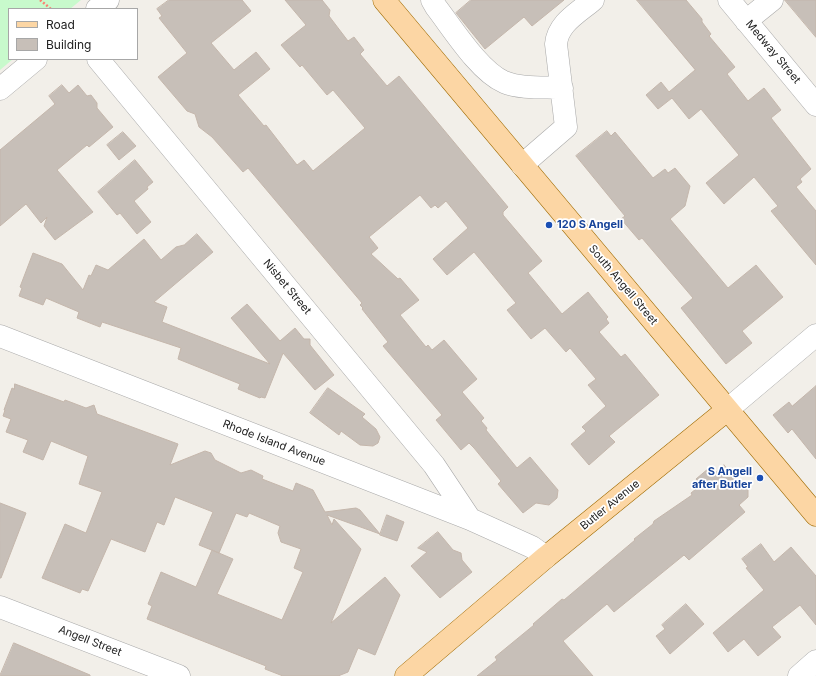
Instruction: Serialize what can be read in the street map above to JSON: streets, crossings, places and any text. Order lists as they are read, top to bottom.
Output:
{
  "streets": {
    "main road": ["South Angell Street", "Butler Avenue"],
    "street": [
      "Medway Street",
      "Nisbet Street",
      "Rhode Island Avenue",
      "Angell Street"
    ]
  },
  "crossings": [
    ["South Angell Street", "Butler Avenue"],
    ["Nisbet Street", "Rhode Island Avenue"],
    ["Rhode Island Avenue", "Butler Avenue"]
  ],
  "places": ["120 S Angell", "S Angell after Butler"],
  "legend": ["Road", "Building"]
}
